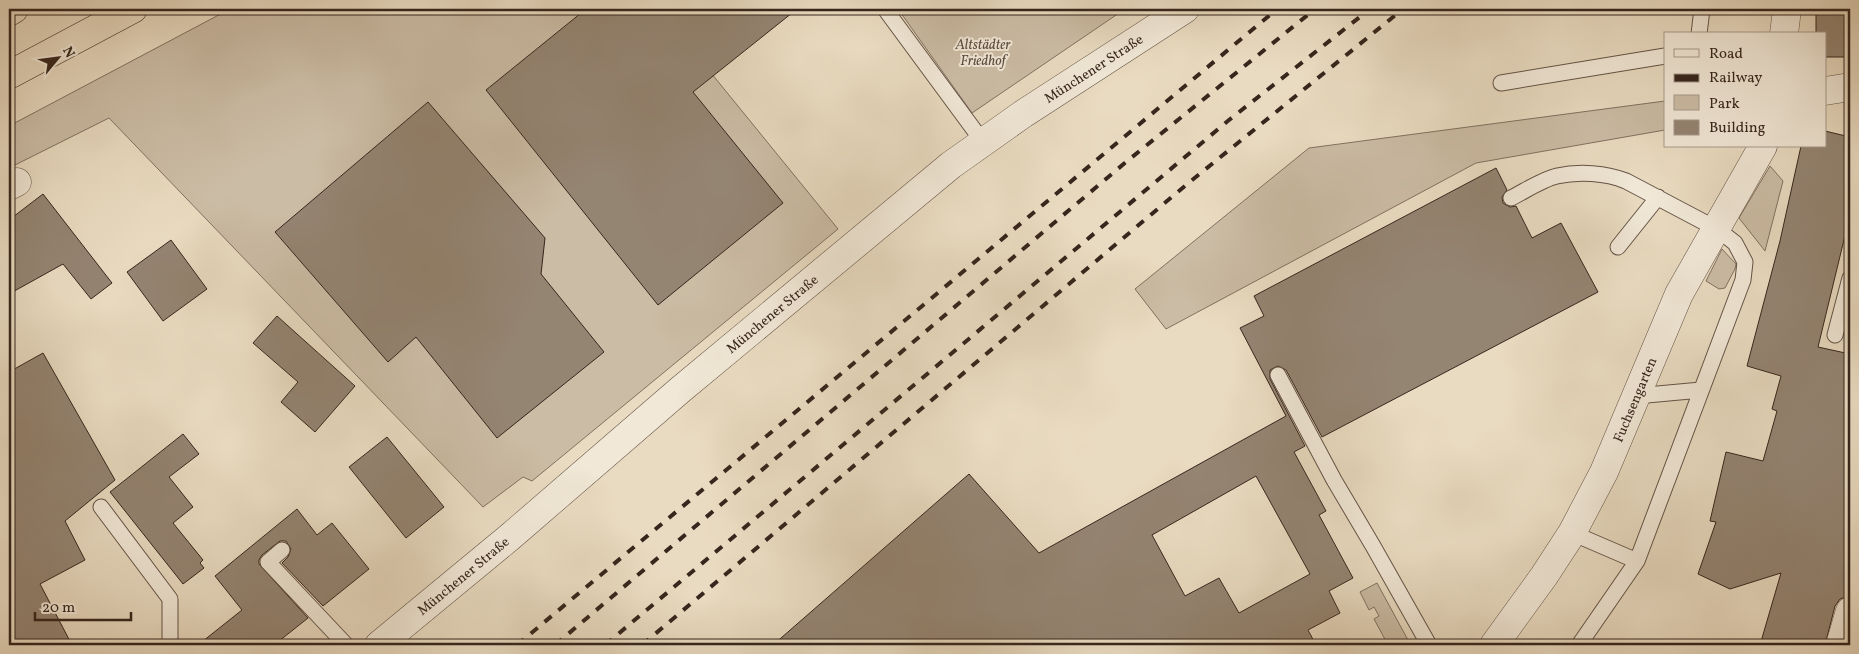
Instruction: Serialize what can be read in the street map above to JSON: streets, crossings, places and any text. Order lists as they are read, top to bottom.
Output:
{
  "streets": {
    "street": ["Münchener Straße", "Fuchsengarten"]
  },
  "parks": ["Altstädter Friedhof"],
  "legend": [
    "Road",
    "Railway",
    "Park",
    "Building"
  ],
  "scale_bar": "20 m",
  "north": "top right"
}
